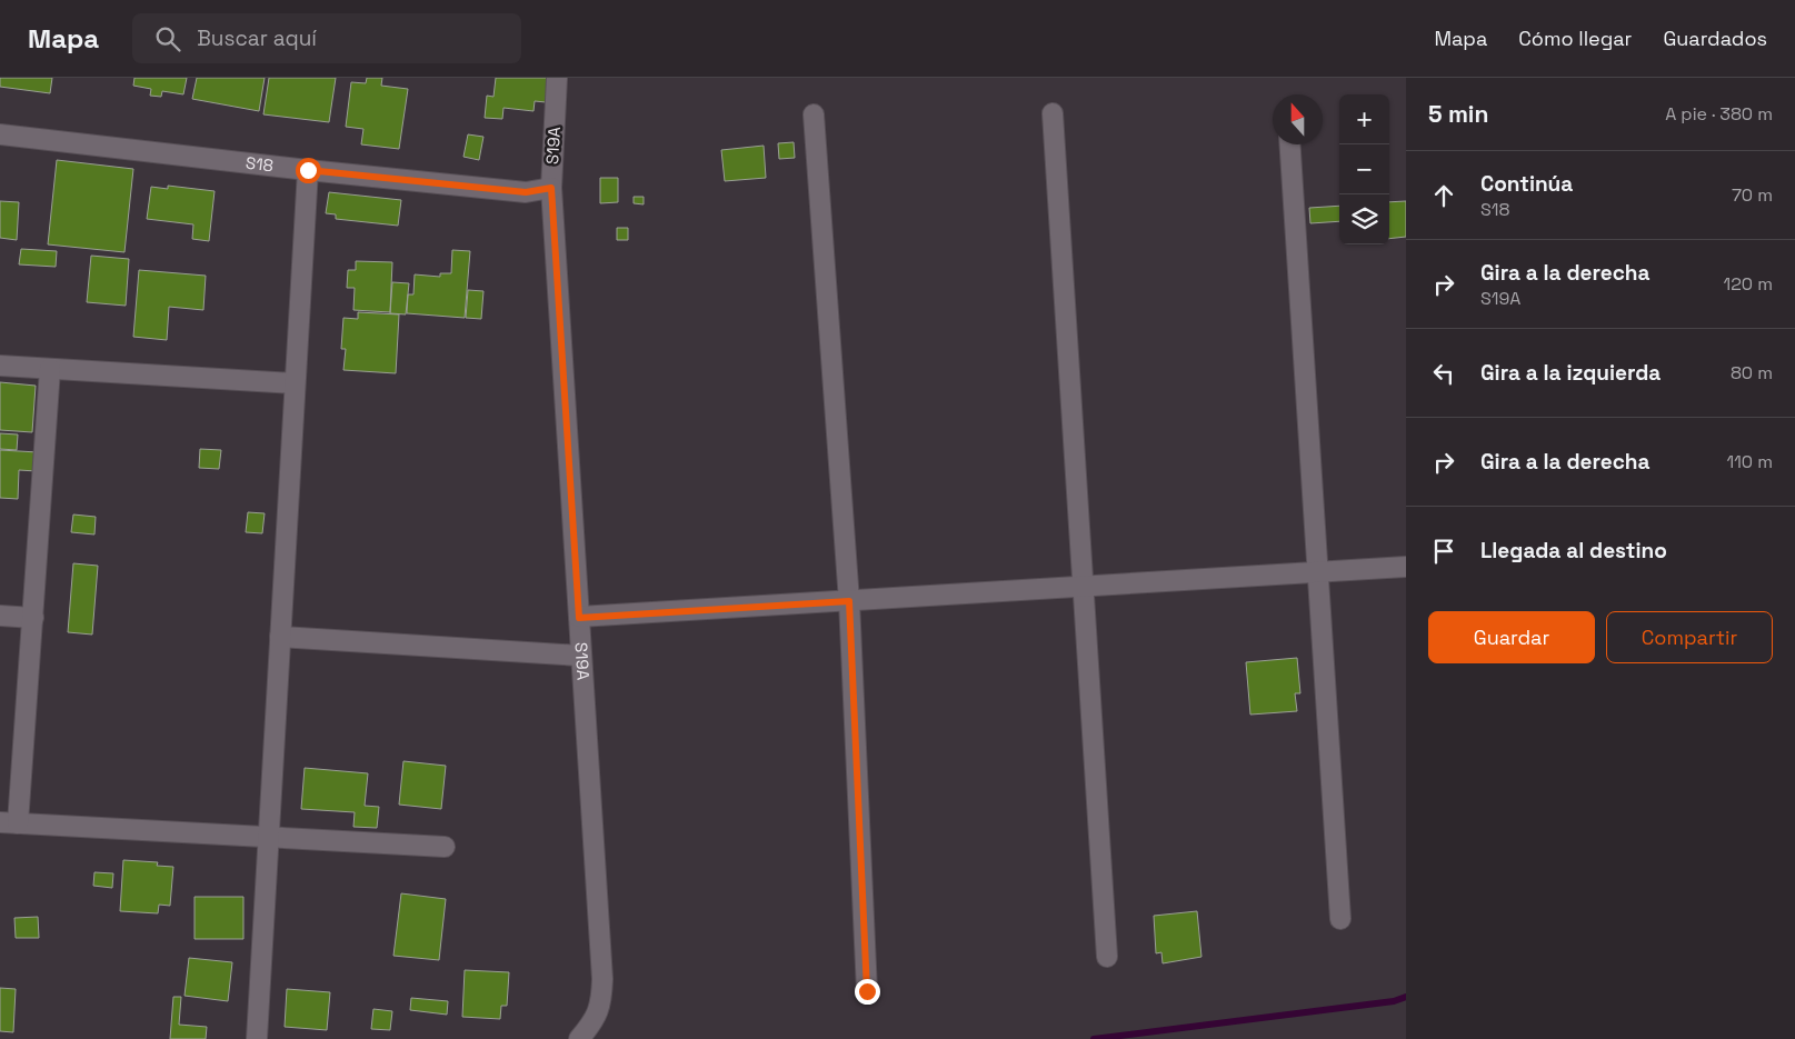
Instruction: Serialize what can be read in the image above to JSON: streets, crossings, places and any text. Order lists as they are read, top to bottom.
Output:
{
  "streets": {
    "street": ["S19A", "S18"]
  },
  "crossings": [
    ["S19A", "S18"]
  ],
  "north": "top",
  "page": {
    "header": "Mapa",
    "search": "Buscar aquí",
    "nav": ["Mapa", "Cómo llegar", "Guardados"],
    "heading": ["5 min", "A pie · 380 m"],
    "map_buttons": ["+", "−"],
    "list": [
      ["Continúa", "S18", "70 m"],
      ["Gira a la derecha", "S19A", "120 m"],
      ["Gira a la izquierda", "80 m"],
      ["Gira a la derecha", "110 m"],
      "Llegada al destino"
    ],
    "buttons": ["Guardar", "Compartir"]
  }
}
